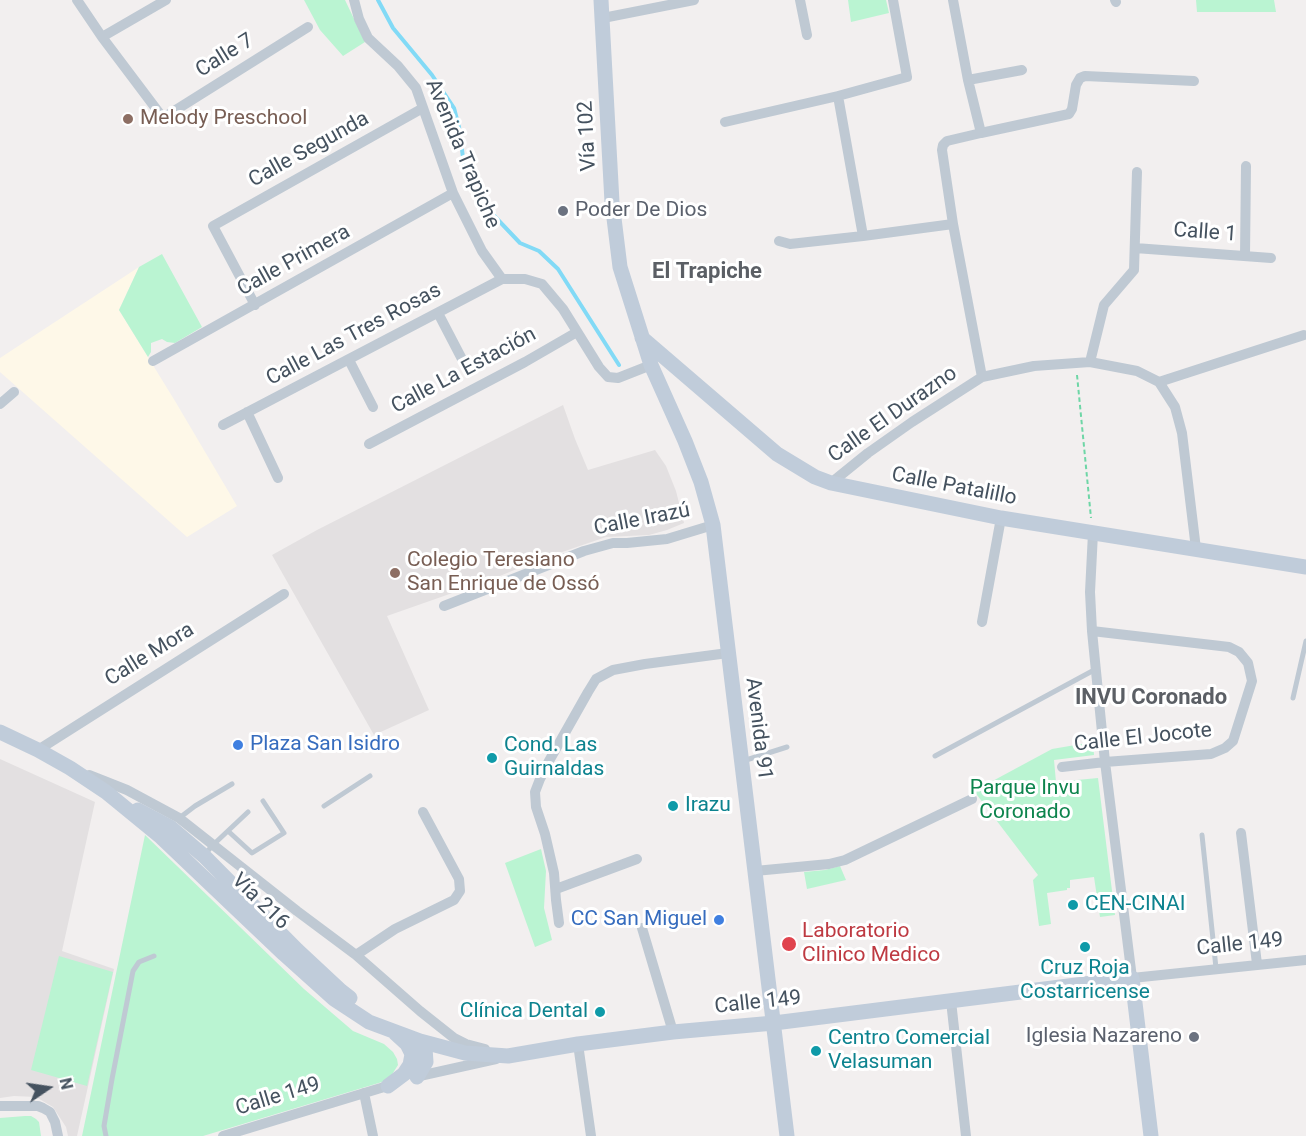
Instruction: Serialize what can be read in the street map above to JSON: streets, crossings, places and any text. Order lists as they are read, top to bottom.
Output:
{
  "streets": {
    "main road": [
      "Vía 102",
      "Calle Patalillo",
      "Avenida 91",
      "Vía 216",
      "Calle 149"
    ],
    "street": [
      "Calle 7",
      "Calle Segunda",
      "Avenida Trapiche",
      "Calle 1",
      "Calle Primera",
      "Calle Las Tres Rosas",
      "Calle La Estación",
      "Calle El Durazno",
      "Calle Irazú",
      "Calle Mora",
      "Calle El Jocote"
    ]
  },
  "crossings": [
    ["Vía 102", "Avenida 91"],
    ["Calle Segunda", "Avenida Trapiche"],
    ["Calle Segunda", "Calle Primera"],
    ["Avenida Trapiche", "Calle Primera"],
    ["Avenida Trapiche", "Calle Las Tres Rosas"],
    ["Calle El Durazno", "Calle Patalillo"],
    ["Calle Patalillo", "Avenida 91"],
    ["Calle Irazú", "Avenida 91"],
    ["Calle Mora", "Vía 216"],
    ["Avenida 91", "Calle 149"],
    ["Vía 216", "Calle 149"]
  ],
  "districts": ["El Trapiche", "INVU Coronado"],
  "parks": ["Parque Invu Coronado"],
  "places": [
    "Melody Preschool",
    "Poder De Dios",
    "Colegio Teresiano San Enrique de Ossó",
    "Plaza San Isidro",
    "Cond. Las Guirnaldas",
    "Irazu",
    "CEN-CINAI",
    "CC San Miguel",
    "Laboratorio Clinico Medico",
    "Cruz Roja Costarricense",
    "Clínica Dental",
    "Iglesia Nazareno",
    "Centro Comercial Velasuman"
  ],
  "north": "right"
}
